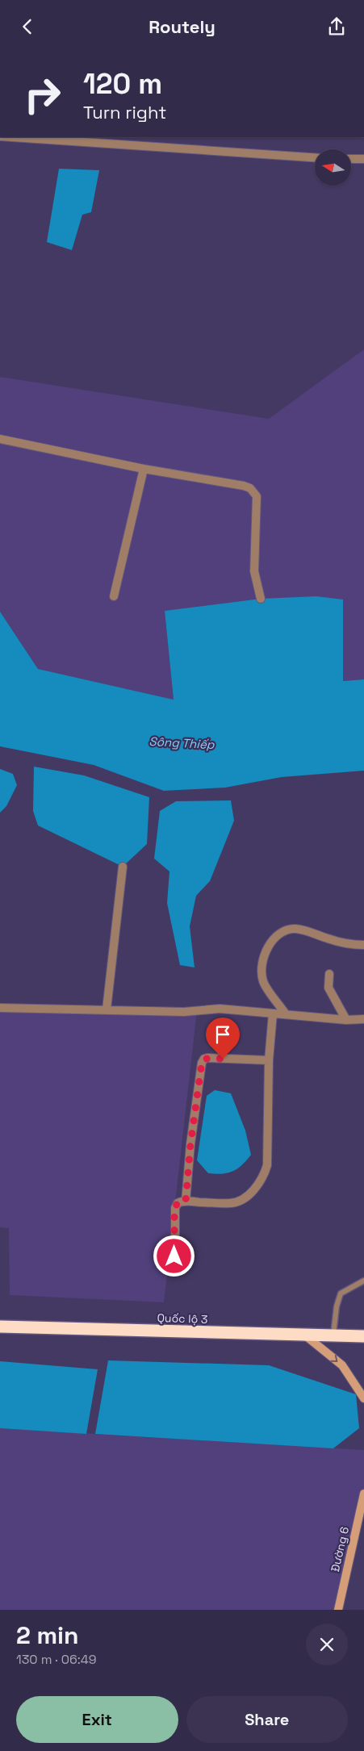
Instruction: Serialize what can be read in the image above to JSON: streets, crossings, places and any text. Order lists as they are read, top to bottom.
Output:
{
  "streets": {
    "highway": ["Quốc lộ 3"],
    "main road": ["Đường 6"]
  },
  "water": ["Sông Thiếp"],
  "north": "left",
  "page": {
    "header": "Routely",
    "turn": ["120 m", "Turn right"],
    "heading": ["2 min", "130 m · 06:49"],
    "buttons": ["Exit", "Share"]
  }
}
